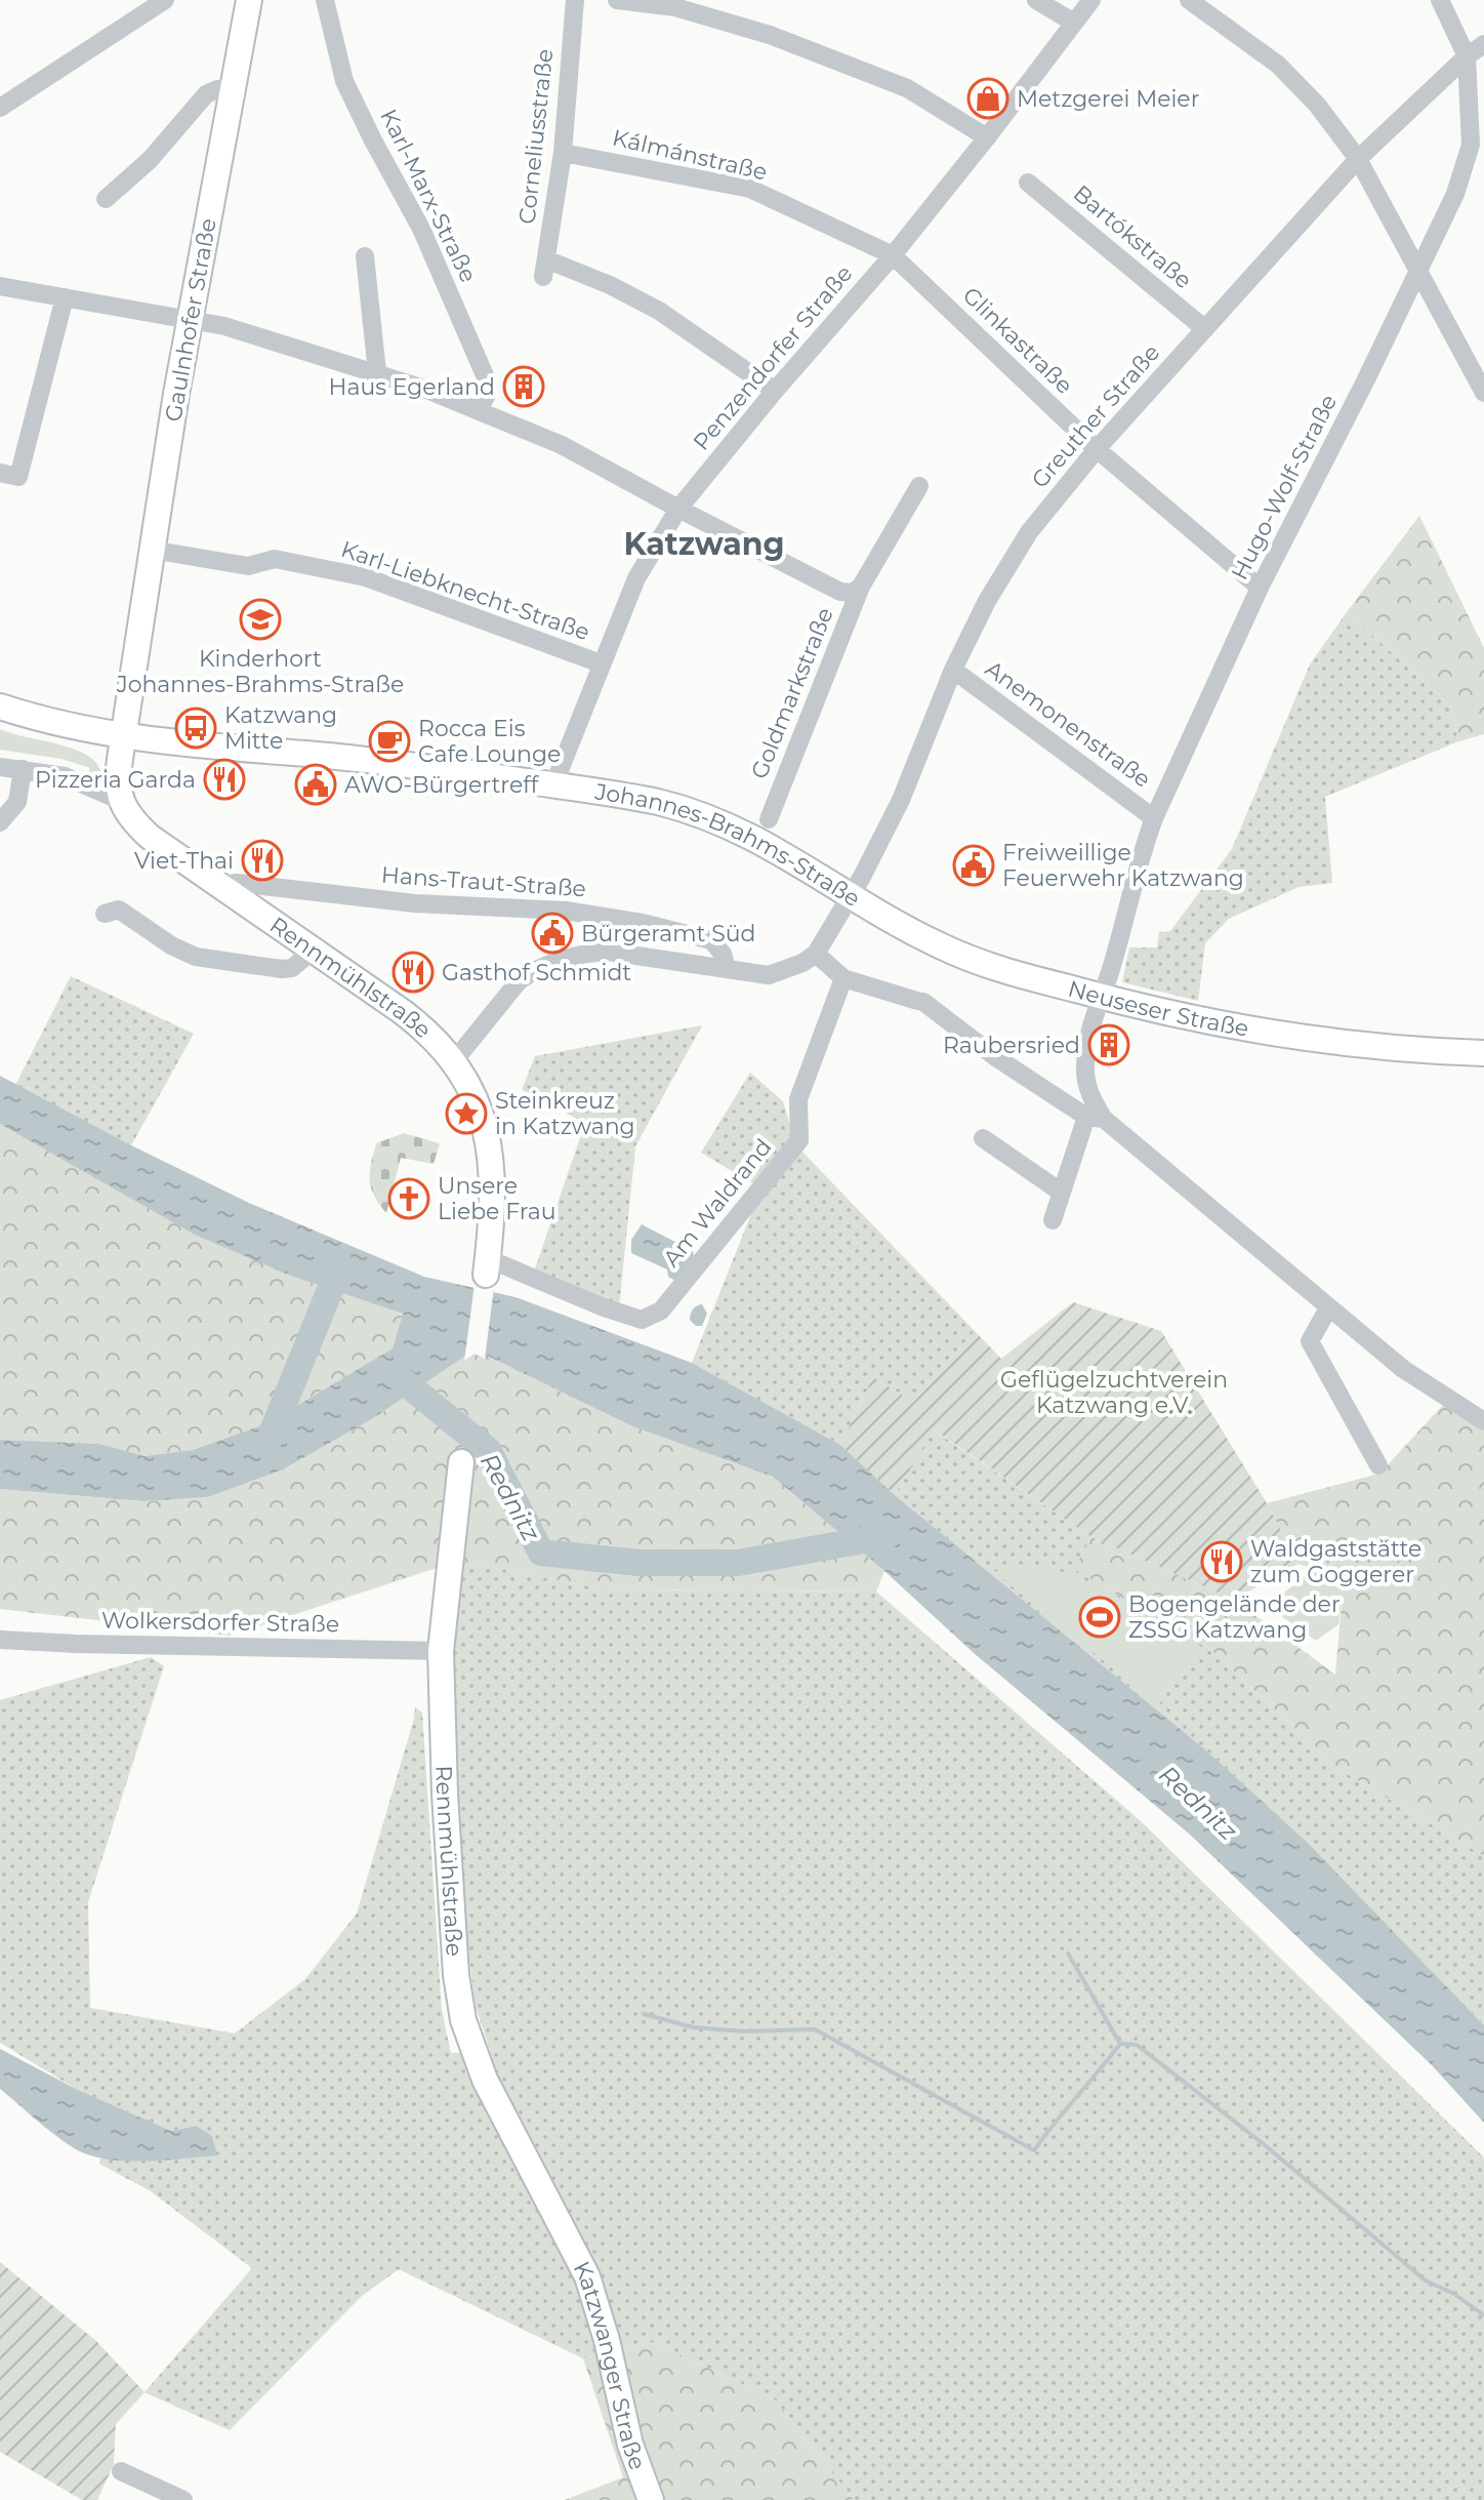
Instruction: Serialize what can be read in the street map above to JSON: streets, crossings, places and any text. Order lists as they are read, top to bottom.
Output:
{
  "streets": {
    "main road": [
      "Gaulnhofer Straße",
      "Johannes-Brahms-Straße",
      "Rennmühlstraße",
      "Neuseser Straße",
      "Katzwanger Straße"
    ],
    "street": [
      "Corneliusstraße",
      "Kálmánstraße",
      "Karl-Marx-Straße",
      "Bartókstraße",
      "Glinkastraße",
      "Penzendorfer Straße",
      "Greuther Straße",
      "Hugo-Wolf-Straße",
      "Karl-Liebknecht-Straße",
      "Goldmarkstraße",
      "Anemonenstraße",
      "Hans-Traut-Straße",
      "Am Waldrand",
      "Wolkersdorfer Straße"
    ]
  },
  "crossings": [
    ["Corneliusstraße", "Kálmánstraße"],
    ["Corneliusstraße", "Penzendorfer Straße"],
    ["Kálmánstraße", "Glinkastraße"],
    ["Kálmánstraße", "Penzendorfer Straße"],
    ["Karl-Marx-Straße", "Goldmarkstraße"],
    ["Bartókstraße", "Greuther Straße"],
    ["Gaulnhofer Straße", "Karl-Liebknecht-Straße"],
    ["Gaulnhofer Straße", "Goldmarkstraße"],
    ["Gaulnhofer Straße", "Johannes-Brahms-Straße"],
    ["Glinkastraße", "Penzendorfer Straße"],
    ["Glinkastraße", "Greuther Straße"],
    ["Glinkastraße", "Hugo-Wolf-Straße"],
    ["Penzendorfer Straße", "Karl-Liebknecht-Straße"],
    ["Penzendorfer Straße", "Goldmarkstraße"],
    ["Penzendorfer Straße", "Johannes-Brahms-Straße"],
    ["Greuther Straße", "Hugo-Wolf-Straße"],
    ["Greuther Straße", "Anemonenstraße"],
    ["Greuther Straße", "Johannes-Brahms-Straße"],
    ["Greuther Straße", "Neuseser Straße"],
    ["Hugo-Wolf-Straße", "Anemonenstraße"],
    ["Hugo-Wolf-Straße", "Neuseser Straße"],
    ["Johannes-Brahms-Straße", "Neuseser Straße"],
    ["Hans-Traut-Straße", "Rennmühlstraße"],
    ["Rennmühlstraße", "Am Waldrand"],
    ["Rennmühlstraße", "Wolkersdorfer Straße"],
    ["Rennmühlstraße", "Katzwanger Straße"]
  ],
  "districts": ["Katzwang"],
  "water": ["Rednitz"],
  "parks": ["Geflügelzuchtverein Katzwang e.V."],
  "places": {
    "shop": ["Metzgerei Meier"],
    "building": ["Haus Egerland", "Raubersried"],
    "school or university": ["Kinderhort Johannes-Brahms-Straße"],
    "bus stop": ["Katzwang Mitte"],
    "cafe": ["Rocca Eis Cafe Lounge"],
    "restaurant": [
      "Pizzeria Garda",
      "Viet-Thai",
      "Gasthof Schmidt",
      "Waldgaststätte zum Goggerer"
    ],
    "public building": ["AWO-Bürgertreff", "Freiweillige Feuerwehr Katzwang", "Bürgeramt Süd"],
    "place": ["Steinkreuz in Katzwang"],
    "church": ["Unsere Liebe Frau"],
    "sports": ["Bogengelände der ZSSG Katzwang"]
  }
}
